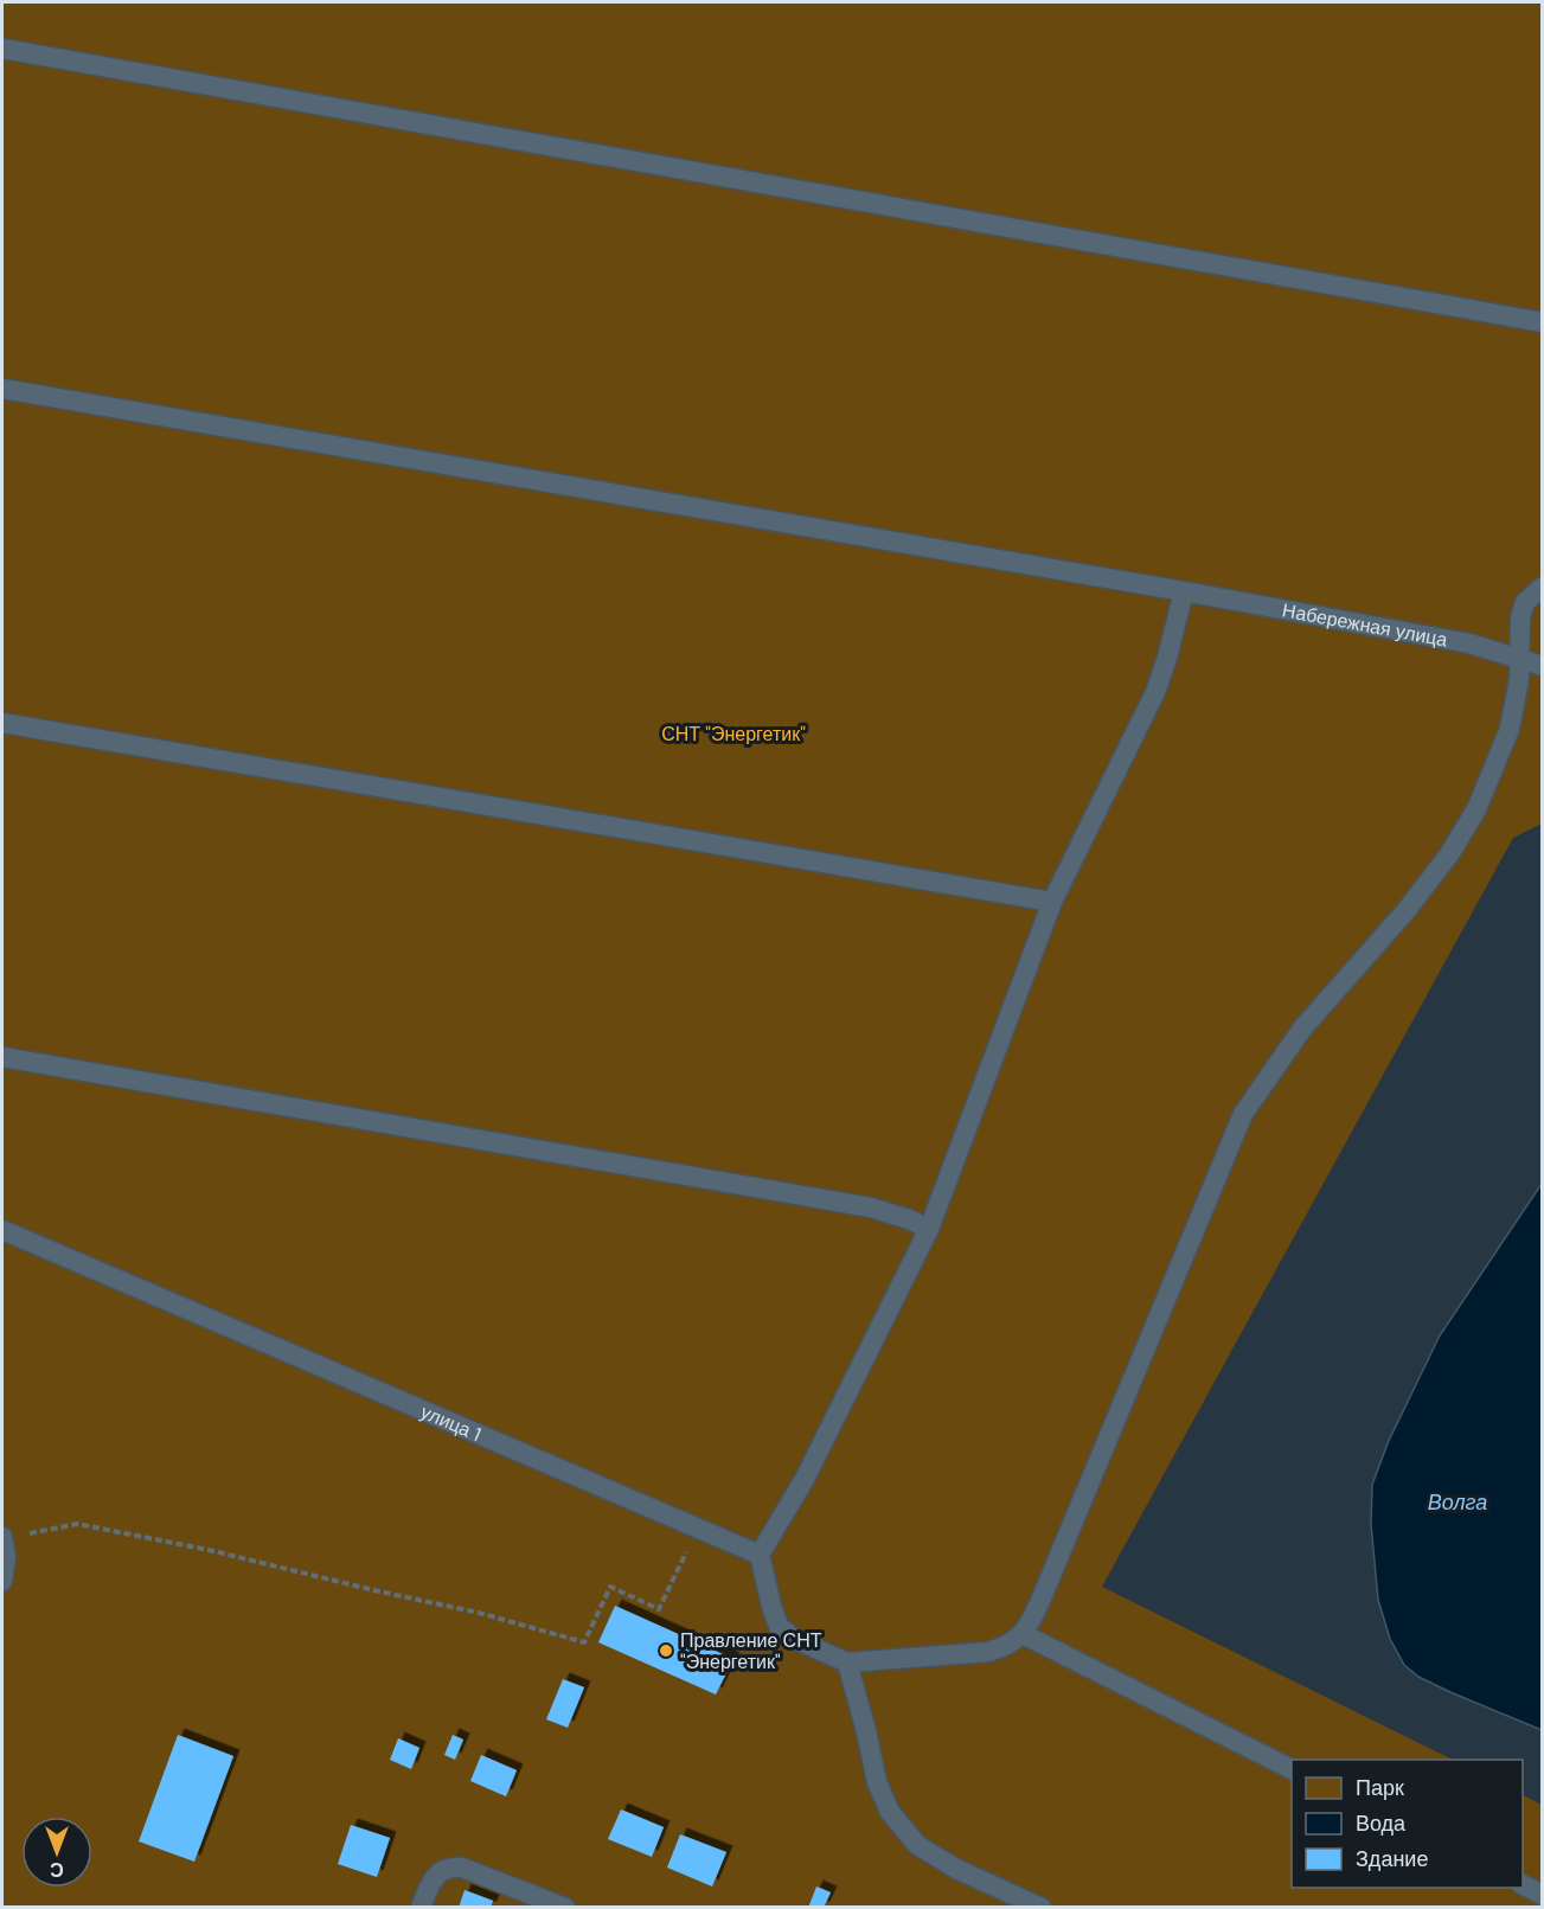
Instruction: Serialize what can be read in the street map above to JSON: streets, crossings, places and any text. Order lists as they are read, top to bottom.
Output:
{
  "streets": {
    "lane": ["Набережная улица", "улица 1"]
  },
  "water": ["Волга"],
  "parks": ["СНТ \"Энергетик\""],
  "places": ["Правление СНТ \"Энергетик\""],
  "legend": ["Парк", "Вода", "Здание"],
  "north": "bottom"
}
